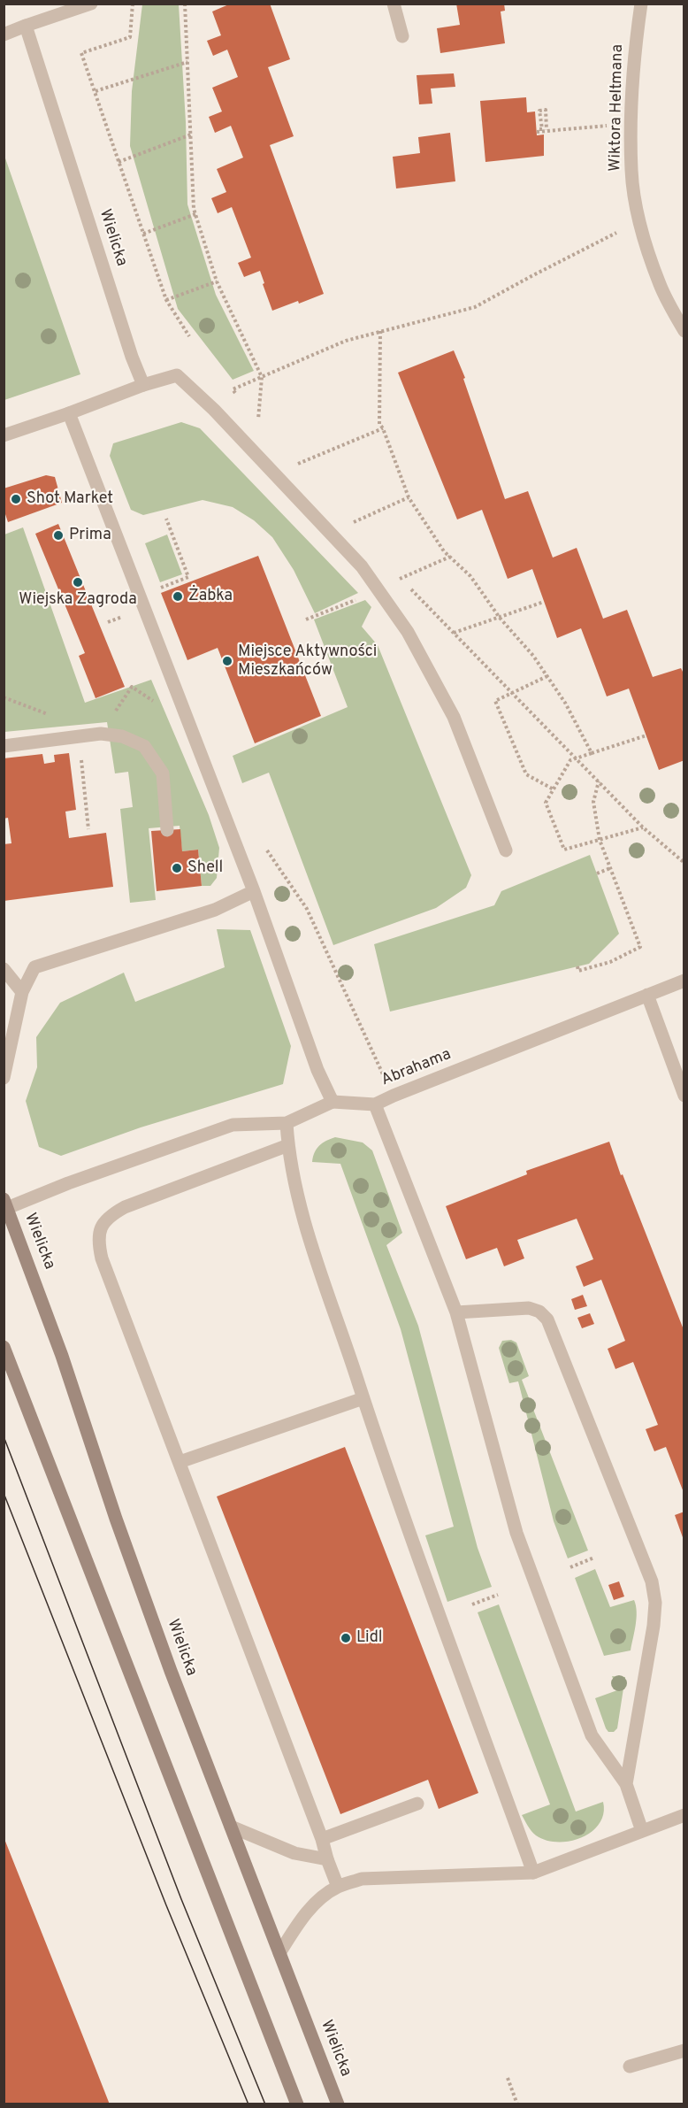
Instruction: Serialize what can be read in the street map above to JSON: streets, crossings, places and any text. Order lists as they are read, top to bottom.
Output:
{
  "streets": {
    "main road": ["Wielicka"],
    "street": ["Wiktora Heltmana", "Abrahama"]
  },
  "crossings": [
    ["Wielicka", "Abrahama"]
  ],
  "places": [
    "Shot Market",
    "Prima",
    "Wiejska Zagroda",
    "Żabka",
    "Miejsce Aktywności Mieszkańców",
    "Shell",
    "Lidl"
  ]
}
